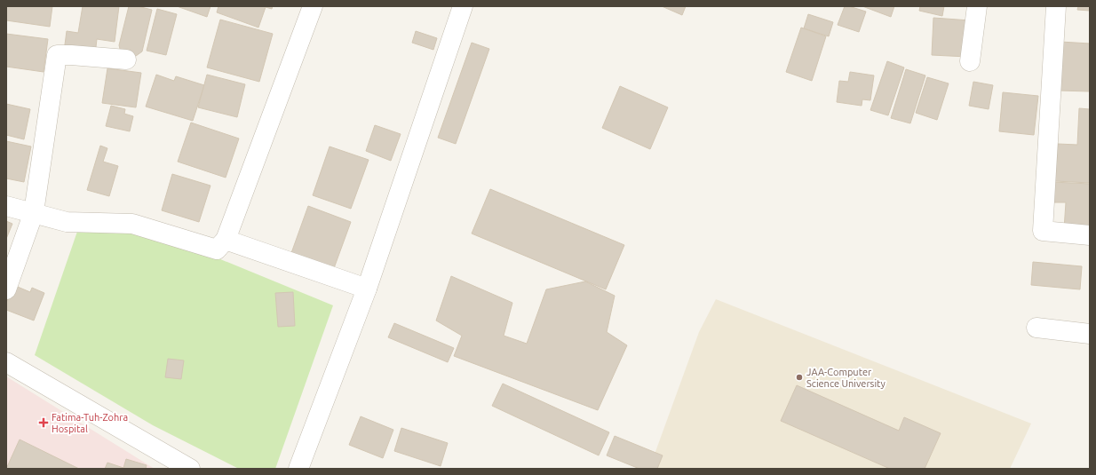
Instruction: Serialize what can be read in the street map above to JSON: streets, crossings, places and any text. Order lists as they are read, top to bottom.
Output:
{
  "places": {
    "other": ["JAA-Computer Science University"],
    "health": ["Fatima-Tuh-Zohra Hospital"]
  }
}
